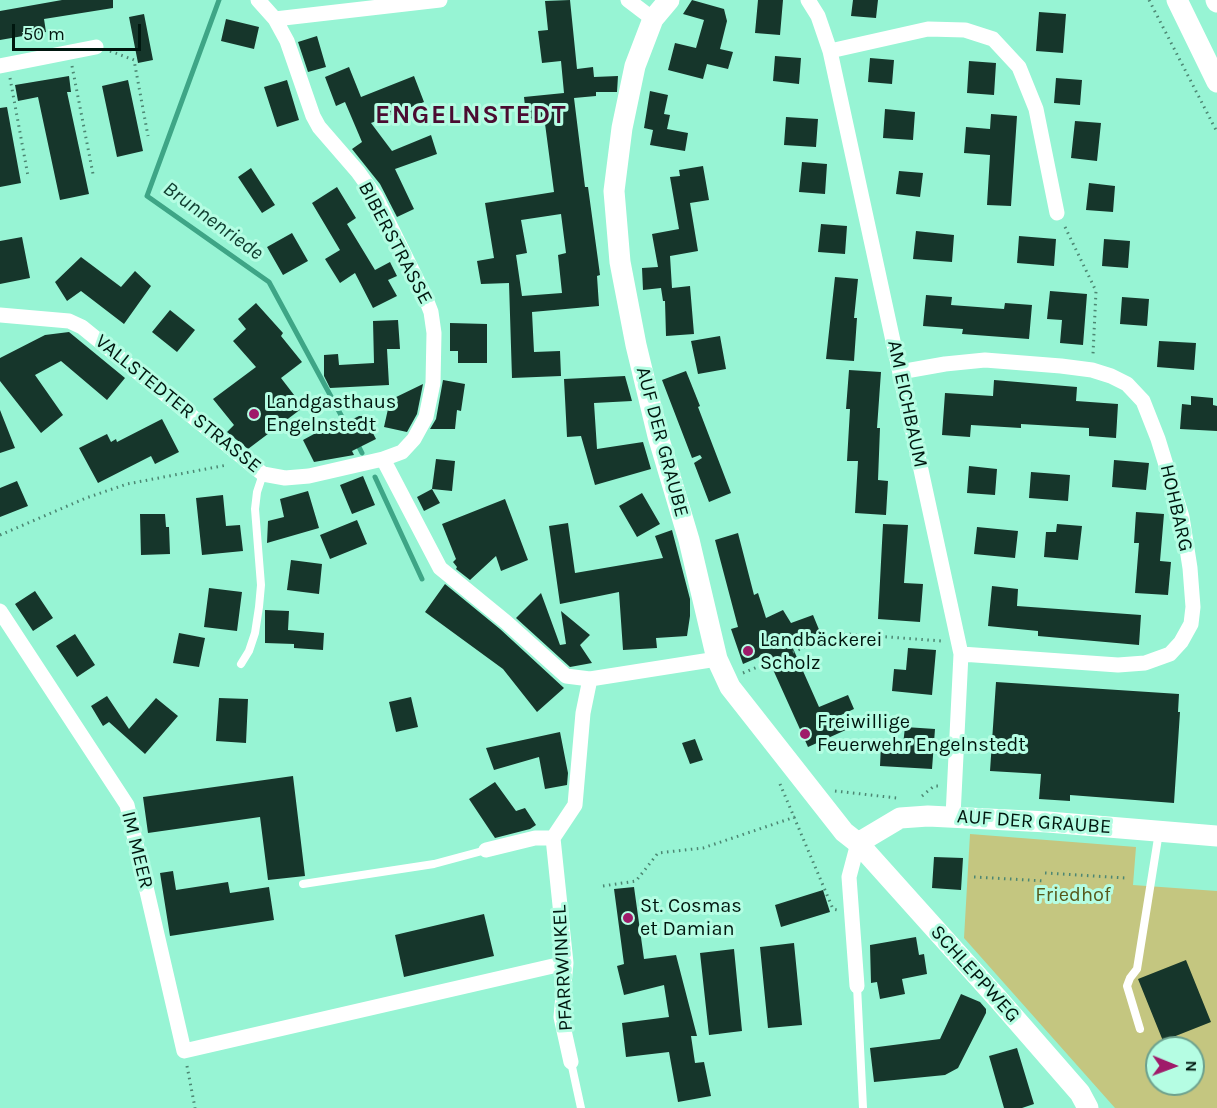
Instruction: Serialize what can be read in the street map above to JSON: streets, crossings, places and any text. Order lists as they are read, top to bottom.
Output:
{
  "streets": {
    "street": [
      "BIBERSTRASSE",
      "VALLSTEDTER STRASSE",
      "AM EICHBAUM",
      "AUF DER GRAUBE",
      "HOHBARG",
      "IM MEER",
      "PFARRWINKEL",
      "SCHLEPPWEG"
    ]
  },
  "crossings": [
    ["BIBERSTRASSE", "VALLSTEDTER STRASSE"],
    ["AM EICHBAUM", "AUF DER GRAUBE"],
    ["AM EICHBAUM", "HOHBARG"],
    ["AUF DER GRAUBE", "SCHLEPPWEG"]
  ],
  "districts": ["ENGELNSTEDT"],
  "water": ["Brunnenriede"],
  "parks": ["Friedhof"],
  "places": [
    "Landgasthaus Engelnstedt",
    "Landbäckerei Scholz",
    "Freiwillige Feuerwehr Engelnstedt",
    "St. Cosmas et Damian"
  ],
  "scale_bar": "50 m",
  "north": "right"
}
